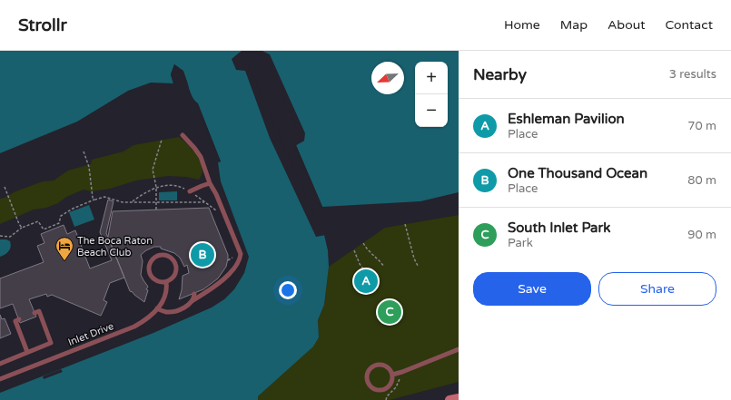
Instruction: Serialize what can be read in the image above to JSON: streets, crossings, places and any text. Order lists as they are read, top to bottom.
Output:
{
  "streets": {
    "lane": ["Inlet Drive"]
  },
  "places": {
    "hotel": ["The Boca Raton Beach Club"]
  },
  "north": "bottom left",
  "page": {
    "header": "Strollr",
    "nav": [
      "Home",
      "Map",
      "About",
      "Contact"
    ],
    "heading": ["Nearby", "3 results"],
    "map_buttons": ["+", "−"],
    "list": [
      {
        "mark": "A",
        "name": "Eshleman Pavilion",
        "note": "Place",
        "value": "70 m"
      },
      {
        "mark": "B",
        "name": "One Thousand Ocean",
        "note": "Place",
        "value": "80 m"
      },
      {
        "mark": "C",
        "name": "South Inlet Park",
        "note": "Park",
        "value": "90 m"
      }
    ],
    "pins": ["B", "A", "C"],
    "buttons": ["Save", "Share"]
  }
}
